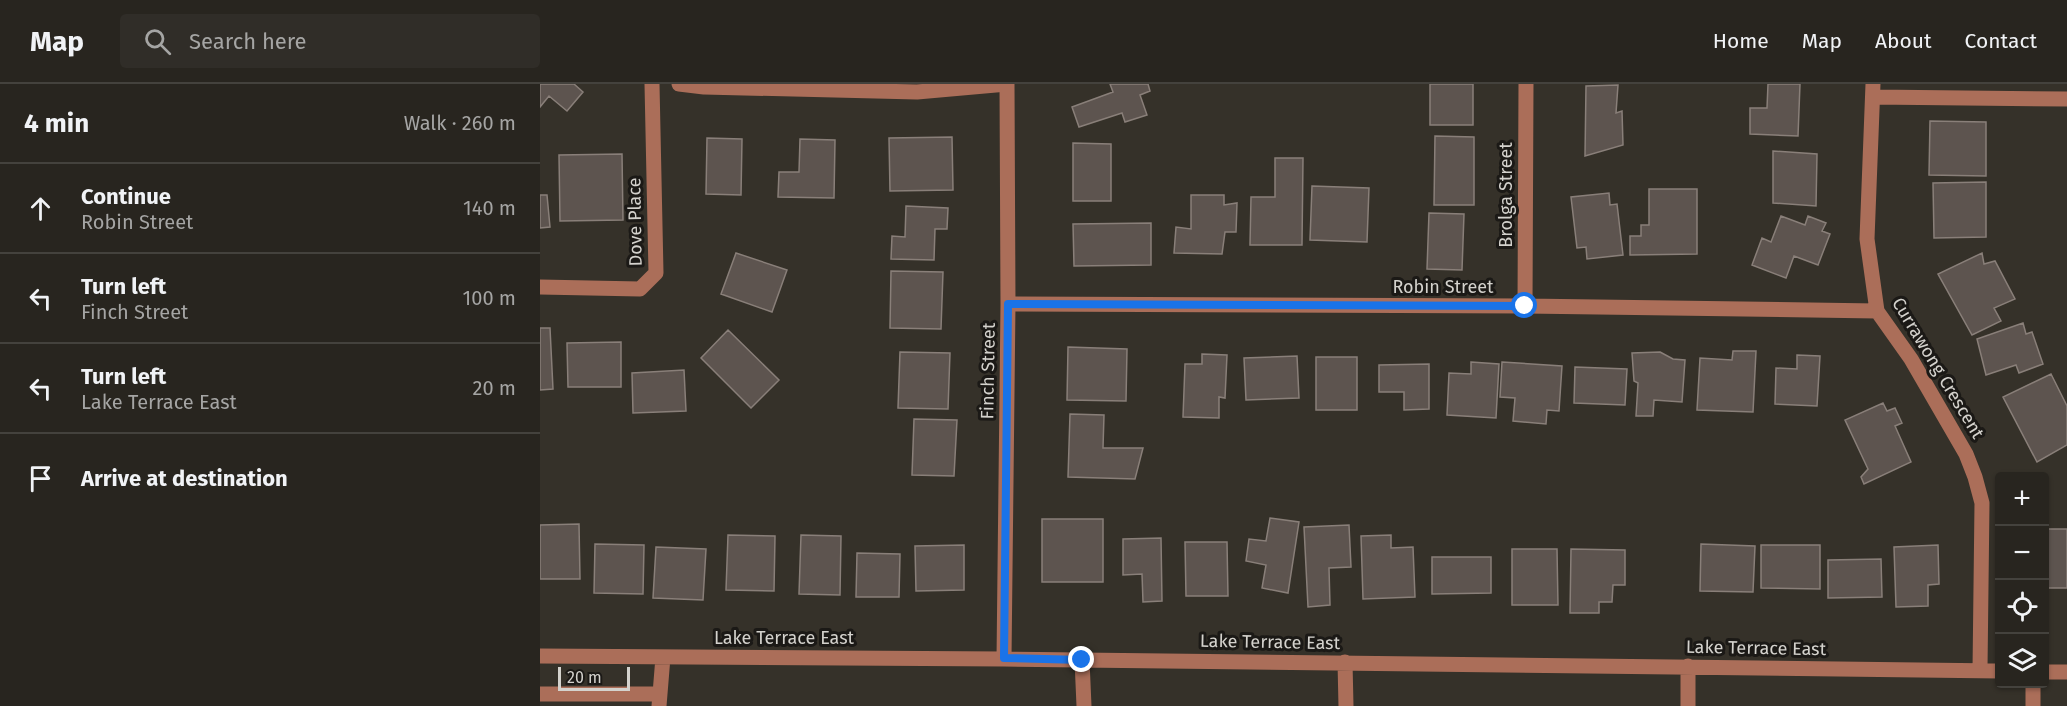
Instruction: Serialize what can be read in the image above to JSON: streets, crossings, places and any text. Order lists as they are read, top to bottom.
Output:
{
  "streets": {
    "street": [
      "Brolga Street",
      "Dove Place",
      "Robin Street",
      "Currawong Crescent",
      "Finch Street",
      "Lake Terrace East"
    ]
  },
  "crossings": [
    ["Brolga Street", "Robin Street"],
    ["Robin Street", "Currawong Crescent"],
    ["Robin Street", "Finch Street"],
    ["Currawong Crescent", "Lake Terrace East"],
    ["Finch Street", "Lake Terrace East"]
  ],
  "scale_bar": "20 m",
  "page": {
    "header": "Map",
    "search": "Search here",
    "nav": [
      "Home",
      "Map",
      "About",
      "Contact"
    ],
    "heading": ["4 min", "Walk · 260 m"],
    "list": [
      ["Continue", "Robin Street", "140 m"],
      ["Turn left", "Finch Street", "100 m"],
      ["Turn left", "Lake Terrace East", "20 m"],
      "Arrive at destination"
    ],
    "map_buttons": ["+", "−"],
    "scale": "20 m"
  }
}
